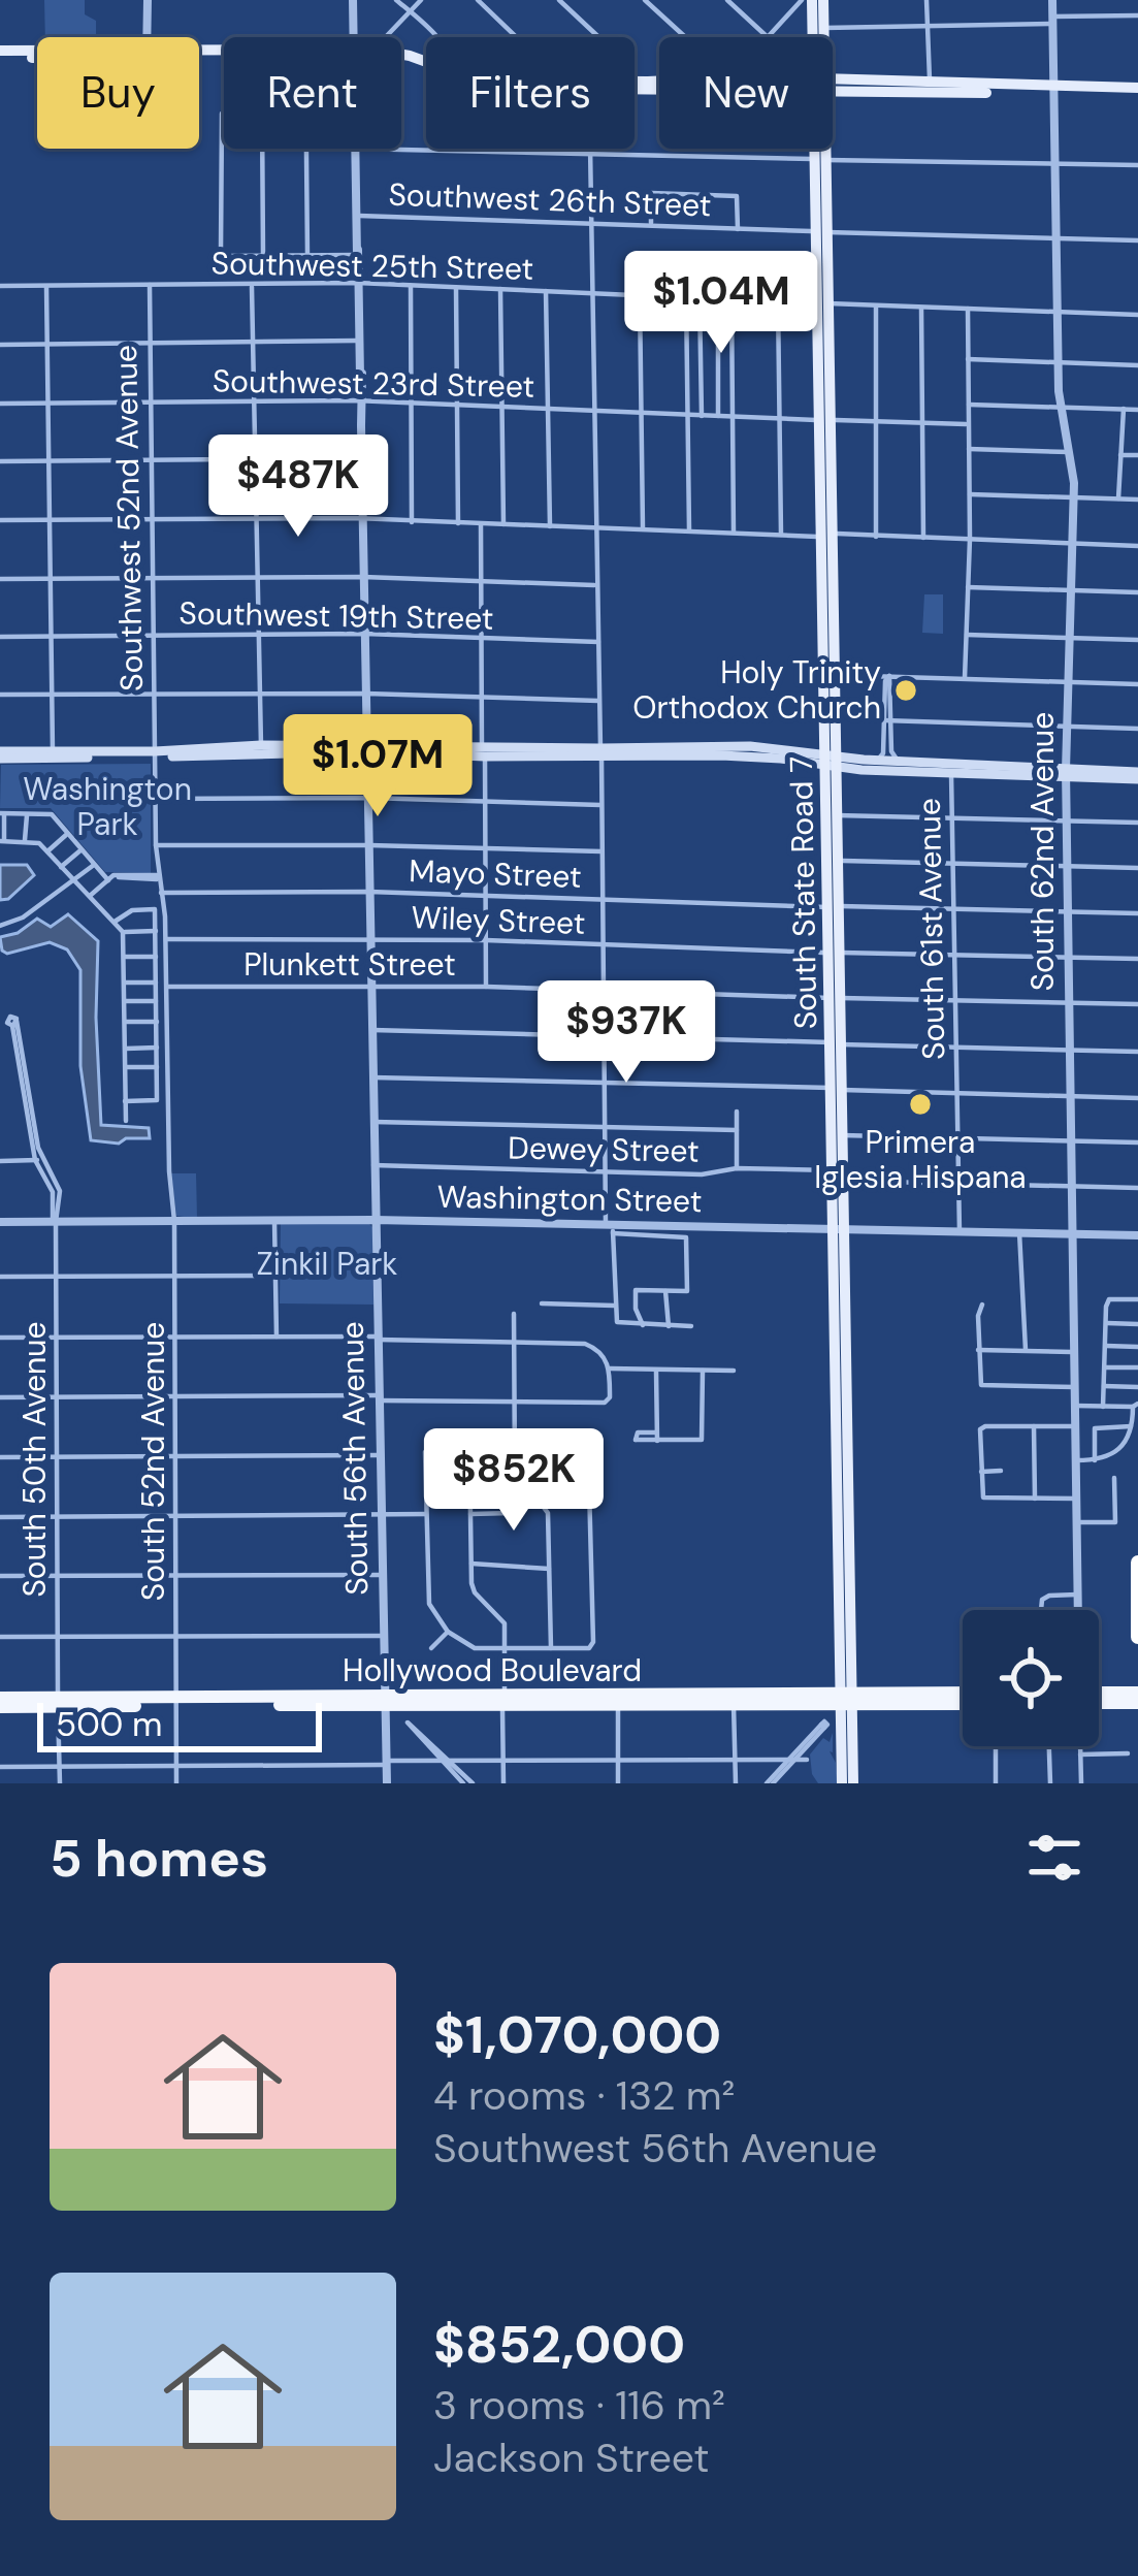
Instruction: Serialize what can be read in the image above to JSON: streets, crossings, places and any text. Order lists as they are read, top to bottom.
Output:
{
  "streets": {
    "highway": ["Hollywood Boulevard"],
    "main road": ["South State Road 7"],
    "street": [
      "Southwest 26th Street",
      "Southwest 25th Street",
      "Southwest 23rd Street",
      "Southwest 52nd Avenue",
      "Southwest 19th Street",
      "South 62nd Avenue",
      "Mayo Street",
      "Wiley Street",
      "South 61st Avenue",
      "Plunkett Street",
      "Dewey Street",
      "Washington Street",
      "South 56th Avenue",
      "South 50th Avenue",
      "South 52nd Avenue"
    ]
  },
  "crossings": [
    ["Southwest 26th Street", "South 62nd Avenue"],
    ["Southwest 26th Street", "South State Road 7"],
    ["Southwest 25th Street", "Southwest 52nd Avenue"],
    ["Southwest 25th Street", "South 62nd Avenue"],
    ["Southwest 25th Street", "South State Road 7"],
    ["Southwest 23rd Street", "Southwest 52nd Avenue"],
    ["Southwest 23rd Street", "South State Road 7"],
    ["Southwest 52nd Avenue", "Southwest 19th Street"],
    ["Southwest 19th Street", "South 56th Avenue"],
    ["South 62nd Avenue", "Mayo Street"],
    ["South 62nd Avenue", "Wiley Street"],
    ["South 62nd Avenue", "Plunkett Street"],
    ["South 62nd Avenue", "Washington Street"],
    ["Mayo Street", "South State Road 7"],
    ["Mayo Street", "South 61st Avenue"],
    ["Mayo Street", "South 56th Avenue"],
    ["South State Road 7", "Wiley Street"],
    ["South State Road 7", "Plunkett Street"],
    ["South State Road 7", "Dewey Street"],
    ["South State Road 7", "Washington Street"],
    ["South State Road 7", "Hollywood Boulevard"],
    ["Wiley Street", "South 61st Avenue"],
    ["Wiley Street", "South 56th Avenue"],
    ["South 61st Avenue", "Plunkett Street"],
    ["South 61st Avenue", "Washington Street"],
    ["Plunkett Street", "South 56th Avenue"],
    ["Dewey Street", "South 56th Avenue"],
    ["Washington Street", "South 56th Avenue"],
    ["Washington Street", "South 50th Avenue"],
    ["Washington Street", "South 52nd Avenue"],
    ["South 56th Avenue", "Hollywood Boulevard"],
    ["South 50th Avenue", "Hollywood Boulevard"],
    ["South 52nd Avenue", "Hollywood Boulevard"]
  ],
  "parks": ["Washington Park", "Zinkil Park"],
  "places": ["Holy Trinity Orthodox Church", "Primera Iglesia Hispana"],
  "scale_bar": "500 m",
  "page": {
    "chip": [
      "Buy",
      "Rent",
      "Filters",
      "New"
    ],
    "price": [
      "$1.04M",
      "$487K",
      "$1.07M",
      "$937K",
      "$852K"
    ],
    "scale": "500 m",
    "heading": "5 homes",
    "list": [
      {
        "name": "$1,070,000",
        "note": "4 rooms · 132 m² · Southwest 56th Avenue"
      },
      {
        "name": "$852,000",
        "note": "3 rooms · 116 m² · Jackson Street"
      }
    ]
  }
}
